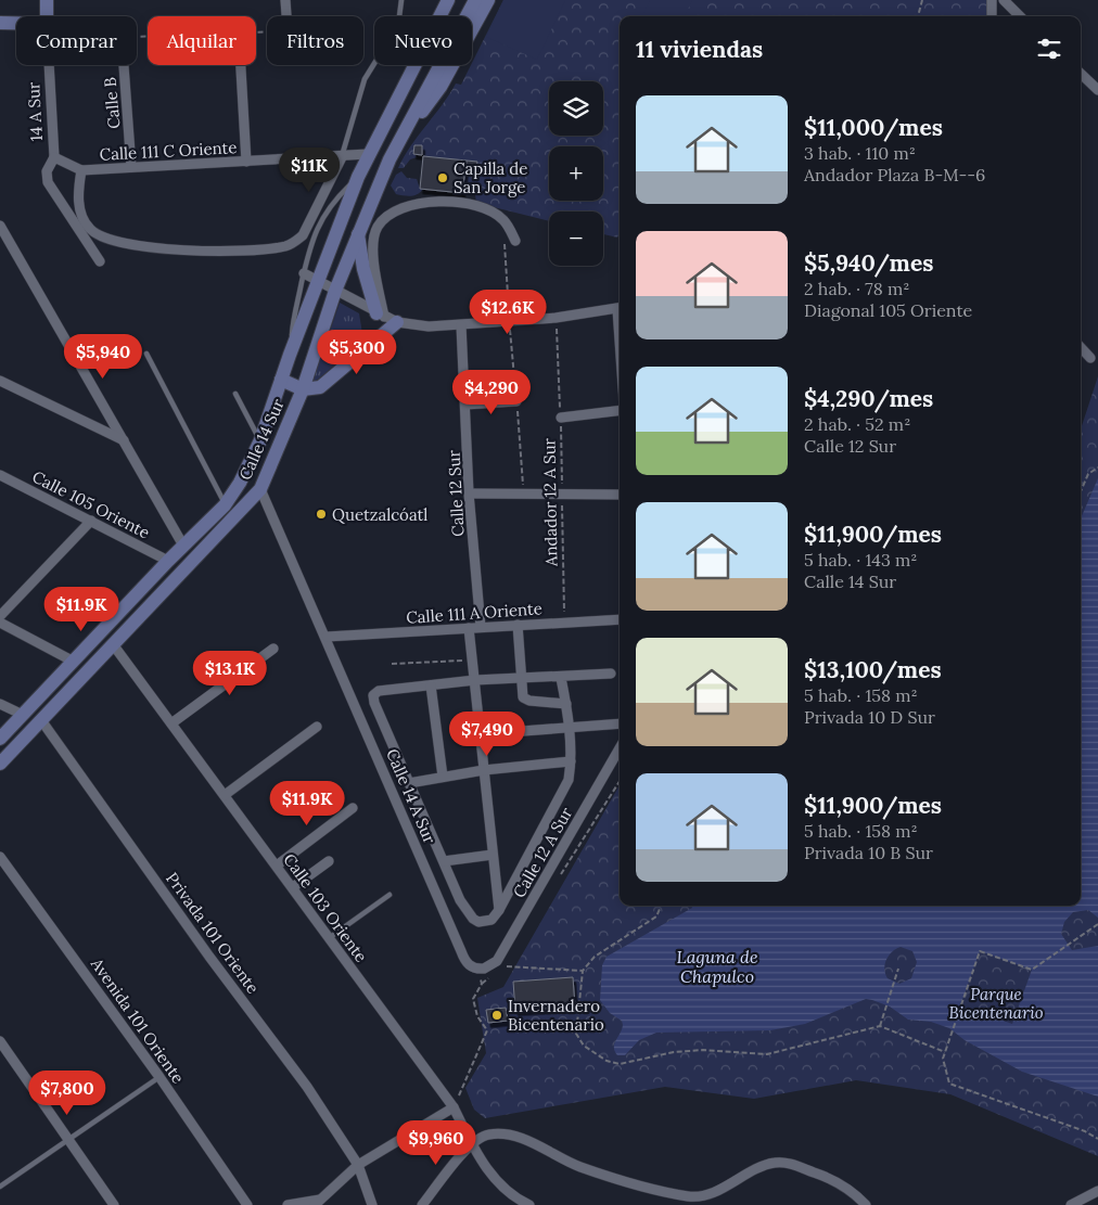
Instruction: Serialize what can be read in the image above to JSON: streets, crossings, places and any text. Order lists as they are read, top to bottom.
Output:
{
  "streets": {
    "main road": ["14 A Sur", "Calle 14 Sur"],
    "street": [
      "Calle B",
      "Calle 111 C Oriente",
      "Calle 12 Sur",
      "Calle 105 Oriente",
      "Calle 111 A Oriente",
      "Calle 14 A Sur",
      "Calle 12 A Sur",
      "Calle 103 Oriente",
      "Privada 101 Oriente",
      "Avenida 101 Oriente"
    ],
    "path": ["Andador 12 A Sur"]
  },
  "crossings": [
    ["Calle B", "Calle 111 C Oriente"],
    ["14 A Sur", "Calle 111 C Oriente"],
    ["Calle 111 C Oriente", "Calle 14 Sur"],
    ["Calle 14 Sur", "Calle 105 Oriente"],
    ["Calle 14 Sur", "Calle 14 A Sur"],
    ["Calle 14 Sur", "Calle 103 Oriente"],
    ["Calle 14 Sur", "Privada 101 Oriente"],
    ["Calle 12 Sur", "Calle 111 A Oriente"],
    ["Andador 12 A Sur", "Calle 111 A Oriente"],
    ["Calle 111 A Oriente", "Calle 14 A Sur"]
  ],
  "water": ["Laguna de Chapulco"],
  "parks": ["Parque Bicentenario"],
  "places": ["Capilla de San Jorge", "Quetzalcóatl", "Invernadero Bicentenario"],
  "page": {
    "chip": [
      "Comprar",
      "Alquilar",
      "Filtros",
      "Nuevo"
    ],
    "heading": "11 viviendas",
    "map_buttons": ["+", "−"],
    "list": [
      {
        "name": "$11,000/mes",
        "note": "3 hab. · 110 m² · Andador Plaza B-M--6"
      },
      {
        "name": "$5,940/mes",
        "note": "2 hab. · 78 m² · Diagonal 105 Oriente"
      },
      {
        "name": "$4,290/mes",
        "note": "2 hab. · 52 m² · Calle 12 Sur"
      },
      {
        "name": "$11,900/mes",
        "note": "5 hab. · 143 m² · Calle 14 Sur"
      },
      {
        "name": "$13,100/mes",
        "note": "5 hab. · 158 m² · Privada 10 D Sur"
      },
      {
        "name": "$11,900/mes",
        "note": "5 hab. · 158 m² · Privada 10 B Sur"
      }
    ],
    "price": [
      "$11K",
      "$12.6K",
      "$5,300",
      "$5,940",
      "$4,290",
      "$11.9K",
      "$13.1K",
      "$7,490",
      "$11.9K",
      "$7,800",
      "$9,960"
    ]
  }
}
